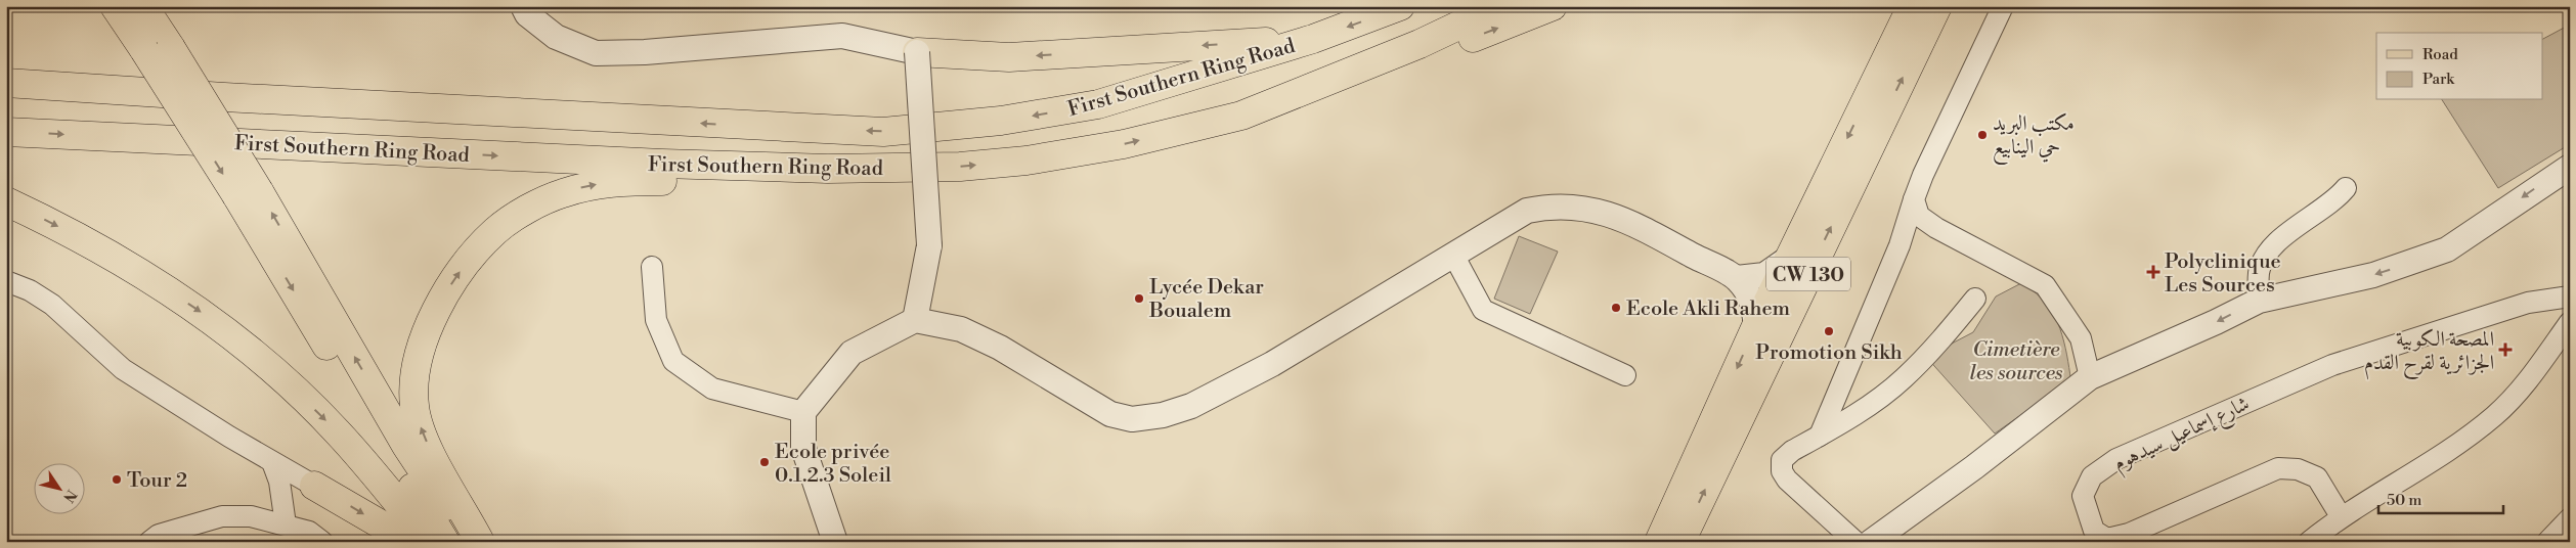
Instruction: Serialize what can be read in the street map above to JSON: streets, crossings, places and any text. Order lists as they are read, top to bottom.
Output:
{
  "streets": {
    "main road": ["First Southern Ring Road", "CW 130"],
    "street": ["شارع إسماعيل سيدهوم"]
  },
  "parks": ["Cimetière les sources"],
  "places": {
    "other": [
      "مكتب البريد حي الينابيع",
      "Lycée Dekar Boualem",
      "Ecole Akli Rahem",
      "Promotion Sikh",
      "Ecole privée 0.1.2.3 Soleil",
      "Tour 2"
    ],
    "health": ["Polyclinique Les Sources", "المصحة الكوبية الجزائرية لقرح القدم"]
  },
  "legend": ["Road", "Park"],
  "scale_bar": "50 m",
  "north": "bottom right"
}
